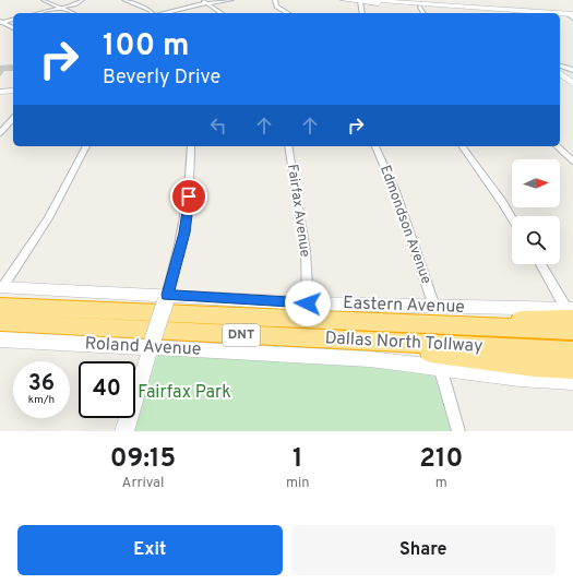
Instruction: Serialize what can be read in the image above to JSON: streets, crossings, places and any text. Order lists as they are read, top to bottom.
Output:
{
  "streets": {
    "highway": ["DNT", "Dallas North Tollway"],
    "main road": ["Eastern Avenue", "Roland Avenue"],
    "street": ["Fairfax Avenue", "Edmondson Avenue"]
  },
  "crossings": [
    ["Fairfax Avenue", "Eastern Avenue"],
    ["Edmondson Avenue", "Eastern Avenue"],
    ["Edmondson Avenue", "Dallas North Tollway"],
    ["Eastern Avenue", "Dallas North Tollway"]
  ],
  "parks": ["Fairfax Park"],
  "north": "right",
  "page": {
    "turn": ["100 m", "Beverly Drive"],
    "speed": "36 km/h",
    "limit": "40",
    "eta": [
      "09:15",
      "Arrival",
      "1",
      "min",
      "210",
      "m"
    ],
    "buttons": ["Exit", "Share"]
  }
}
